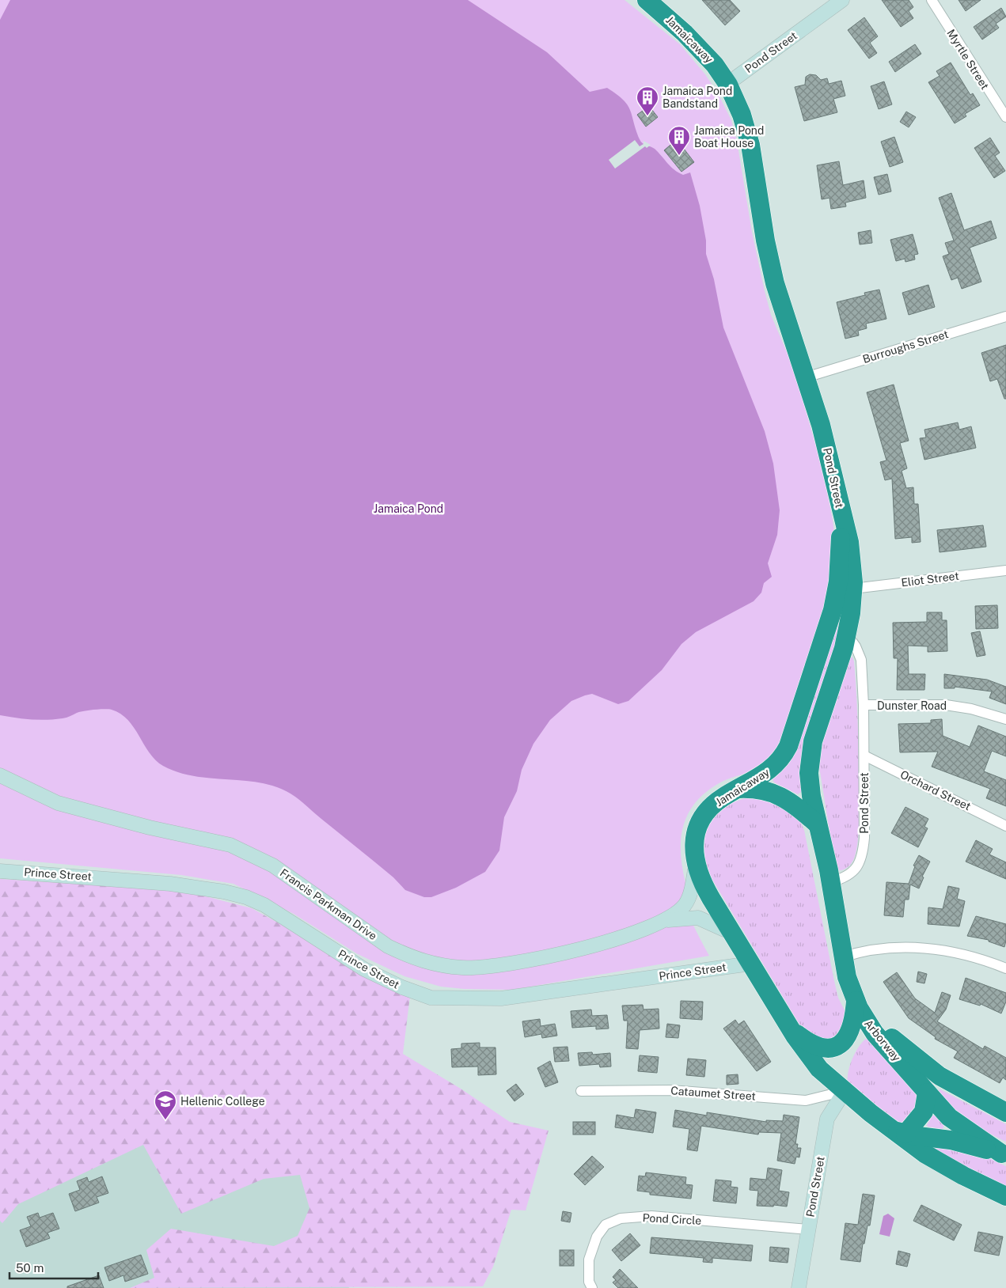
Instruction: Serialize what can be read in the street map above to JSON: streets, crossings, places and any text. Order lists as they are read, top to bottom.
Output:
{
  "streets": {
    "highway": ["Jamaicaway", "Pond Street", "Arborway"],
    "main road": ["Prince Street", "Francis Parkman Drive"],
    "street": [
      "Myrtle Street",
      "Burroughs Street",
      "Eliot Street",
      "Dunster Road",
      "Orchard Street",
      "Cataumet Street",
      "Pond Circle"
    ]
  },
  "crossings": [
    ["Jamaicaway", "Pond Street"],
    ["Jamaicaway", "Prince Street"],
    ["Jamaicaway", "Francis Parkman Drive"],
    ["Jamaicaway", "Arborway"],
    ["Pond Street", "Burroughs Street"],
    ["Pond Street", "Eliot Street"],
    ["Pond Street", "Dunster Road"],
    ["Pond Street", "Orchard Street"],
    ["Pond Street", "Arborway"],
    ["Pond Street", "Cataumet Street"],
    ["Pond Street", "Pond Circle"],
    ["Prince Street", "Arborway"],
    ["Arborway", "Cataumet Street"]
  ],
  "parks": ["Jamaica Pond"],
  "places": {
    "building": ["Jamaica Pond Bandstand", "Jamaica Pond Boat House"],
    "school or university": ["Hellenic College"]
  },
  "scale_bar": "50 m"
}
